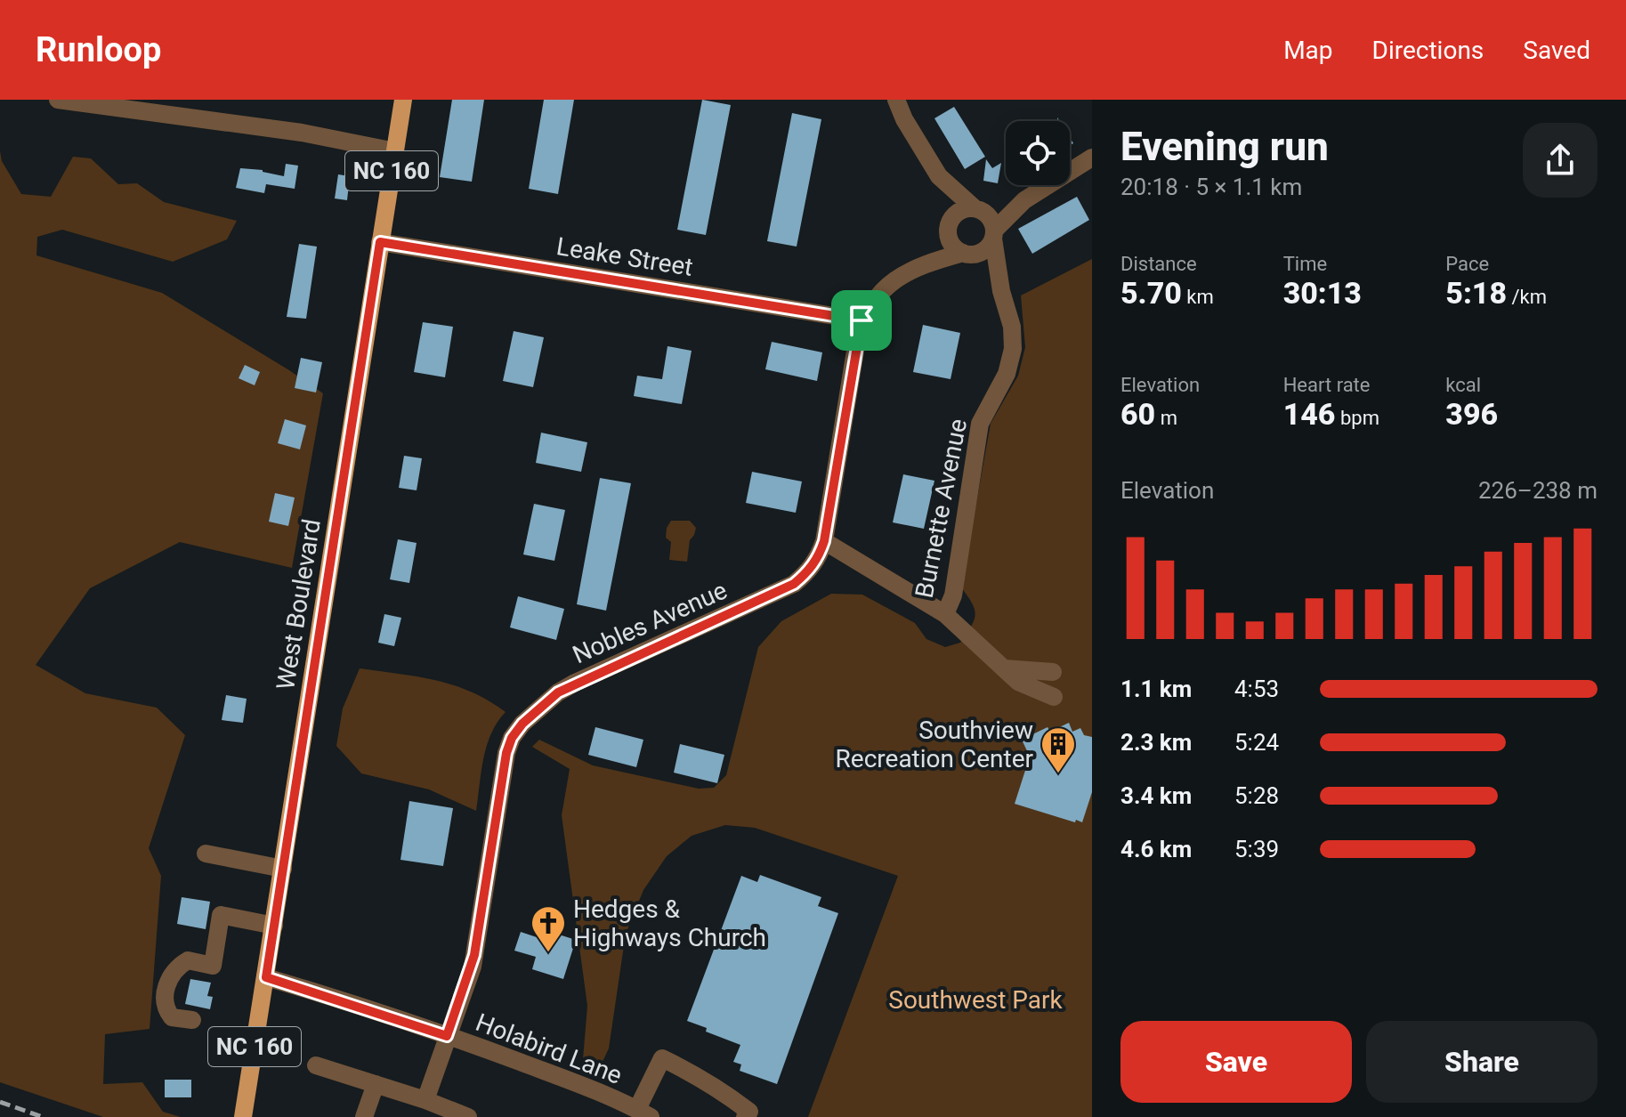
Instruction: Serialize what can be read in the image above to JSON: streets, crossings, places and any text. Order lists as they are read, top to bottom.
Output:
{
  "streets": {
    "main road": ["NC 160", "West Boulevard"],
    "street": [
      "Leake Street",
      "Burnette Avenue",
      "Nobles Avenue",
      "Holabird Lane"
    ]
  },
  "crossings": [
    ["Leake Street", "West Boulevard"],
    ["Leake Street", "Nobles Avenue"],
    ["Burnette Avenue", "Nobles Avenue"],
    ["West Boulevard", "Holabird Lane"],
    ["Nobles Avenue", "Holabird Lane"]
  ],
  "parks": ["Southwest Park"],
  "places": {
    "building": ["Southview Recreation Center"],
    "church": ["Hedges & Highways Church"]
  },
  "page": {
    "header": "Runloop",
    "nav": ["Map", "Directions", "Saved"],
    "heading": ["Evening run", "20:18 · 5 × 1.1 km"],
    "stats": [
      ["Distance", "5.70 km"],
      ["Time", "30:13"],
      ["Pace", "5:18 /km"],
      ["Elevation", "60 m"],
      ["Heart rate", "146 bpm"],
      ["kcal", "396"]
    ],
    "chart": ["Elevation", "226–238 m"],
    "list": [
      {
        "name": "1.1 km",
        "note": "4:53"
      },
      {
        "name": "2.3 km",
        "note": "5:24"
      },
      {
        "name": "3.4 km",
        "note": "5:28"
      },
      {
        "name": "4.6 km",
        "note": "5:39"
      }
    ],
    "buttons": ["Save", "Share"]
  }
}
